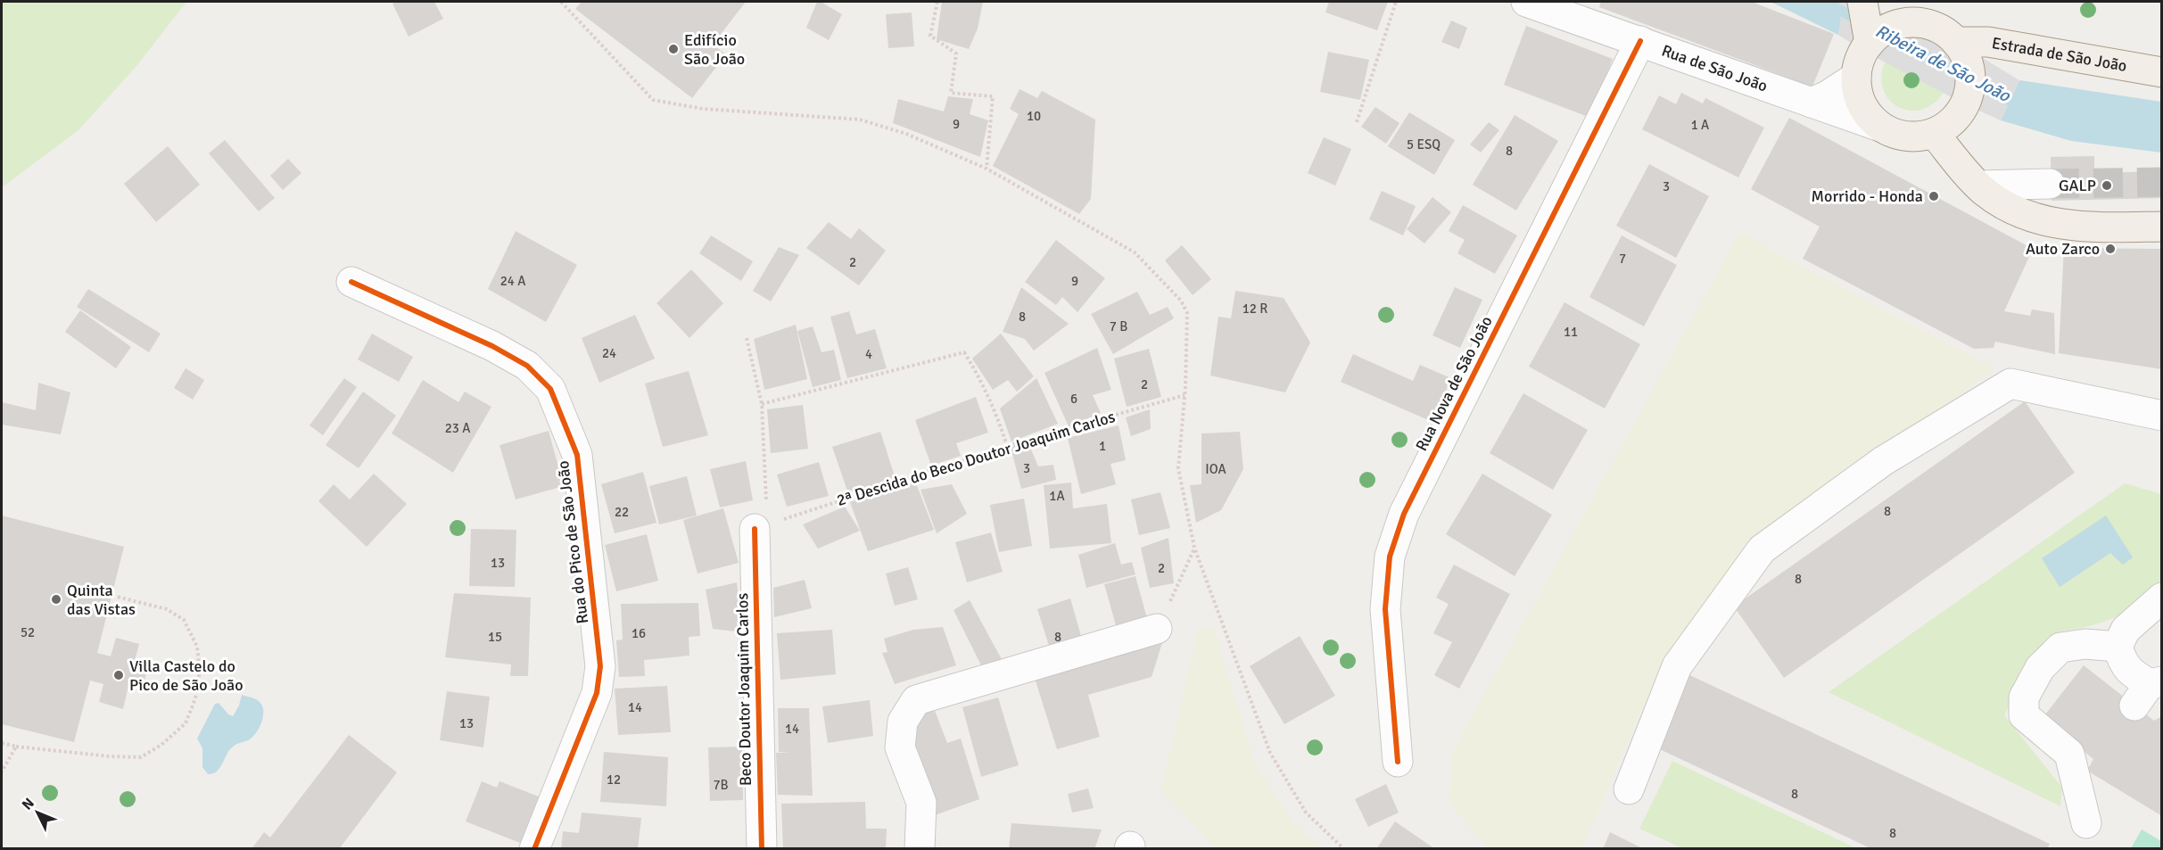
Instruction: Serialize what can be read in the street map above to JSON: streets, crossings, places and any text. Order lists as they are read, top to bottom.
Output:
{
  "streets": {
    "main road": ["Estrada de São João"],
    "street": [
      "Rua de São João",
      "Rua Nova de São João",
      "Rua do Pico de São João",
      "Beco Doutor Joaquim Carlos"
    ],
    "path": ["2ª Descida do Beco Doutor Joaquim Carlos"]
  },
  "crossings": [
    ["Estrada de São João", "Rua de São João"],
    ["Rua de São João", "Rua Nova de São João"],
    ["2ª Descida do Beco Doutor Joaquim Carlos", "Beco Doutor Joaquim Carlos"]
  ],
  "water": ["Ribeira de São João"],
  "places": [
    "Edifício São João",
    "GALP",
    "Morrido - Honda",
    "Auto Zarco",
    "Quinta das Vistas",
    "Villa Castelo do Pico de São João"
  ],
  "house_numbers": [
    "10",
    "9",
    "1 A",
    "5 ESQ",
    "8",
    "3",
    "7",
    "2",
    "24 A",
    "9",
    "12 R",
    "8",
    "7 B",
    "11",
    "24",
    "4",
    "2",
    "6",
    "23 A",
    "1",
    "3",
    "IOA",
    "1A",
    "8",
    "22",
    "13",
    "2",
    "8",
    "52",
    "16",
    "15",
    "8",
    "14",
    "13",
    "14",
    "12",
    "7B",
    "8",
    "8"
  ],
  "north": "top left"
}
